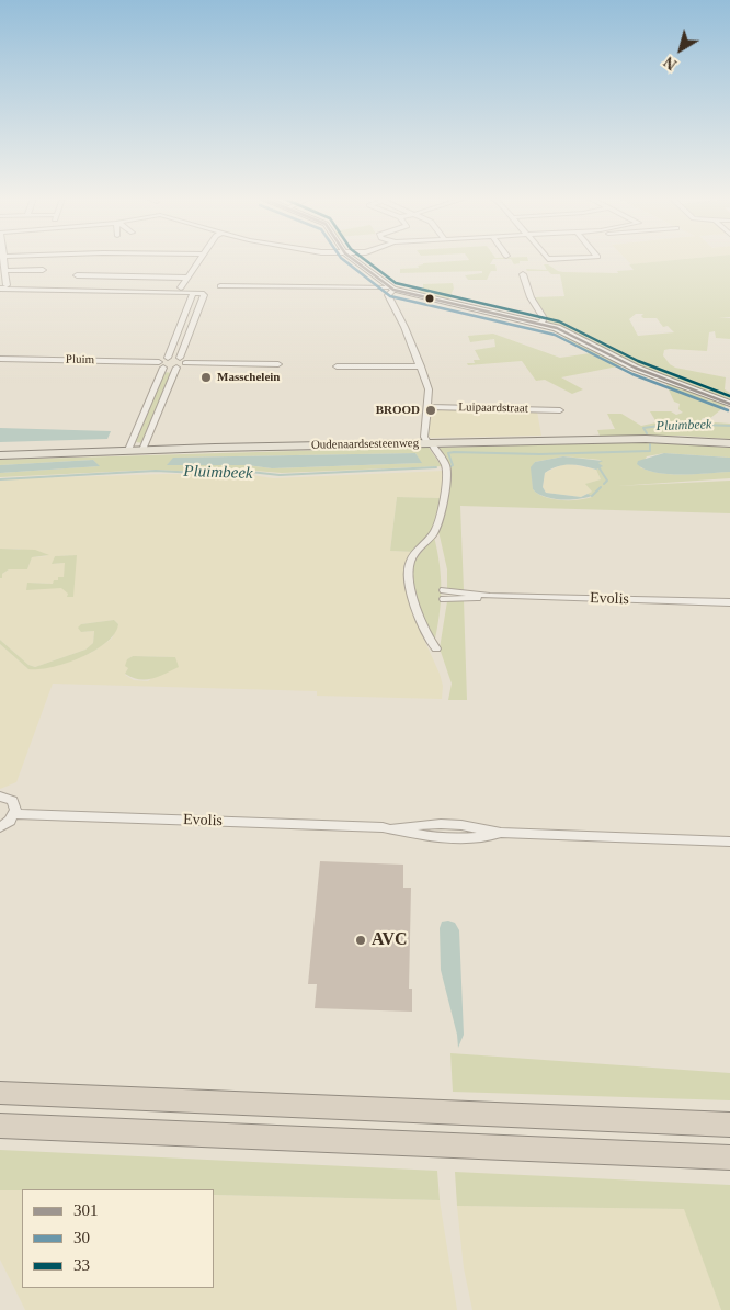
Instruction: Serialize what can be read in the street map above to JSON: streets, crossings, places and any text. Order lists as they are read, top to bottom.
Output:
{
  "streets": {
    "main road": ["Oudenaardsesteenweg"],
    "street": ["Pluim", "Luipaardstraat", "Evolis"]
  },
  "water": ["Pluimbeek"],
  "places": ["Masschelein", "BROOD", "AVC"],
  "lines": ["transit line 301", "transit line 30", "transit line 33"],
  "legend": ["301", "30", "33"],
  "north": "bottom left"
}
